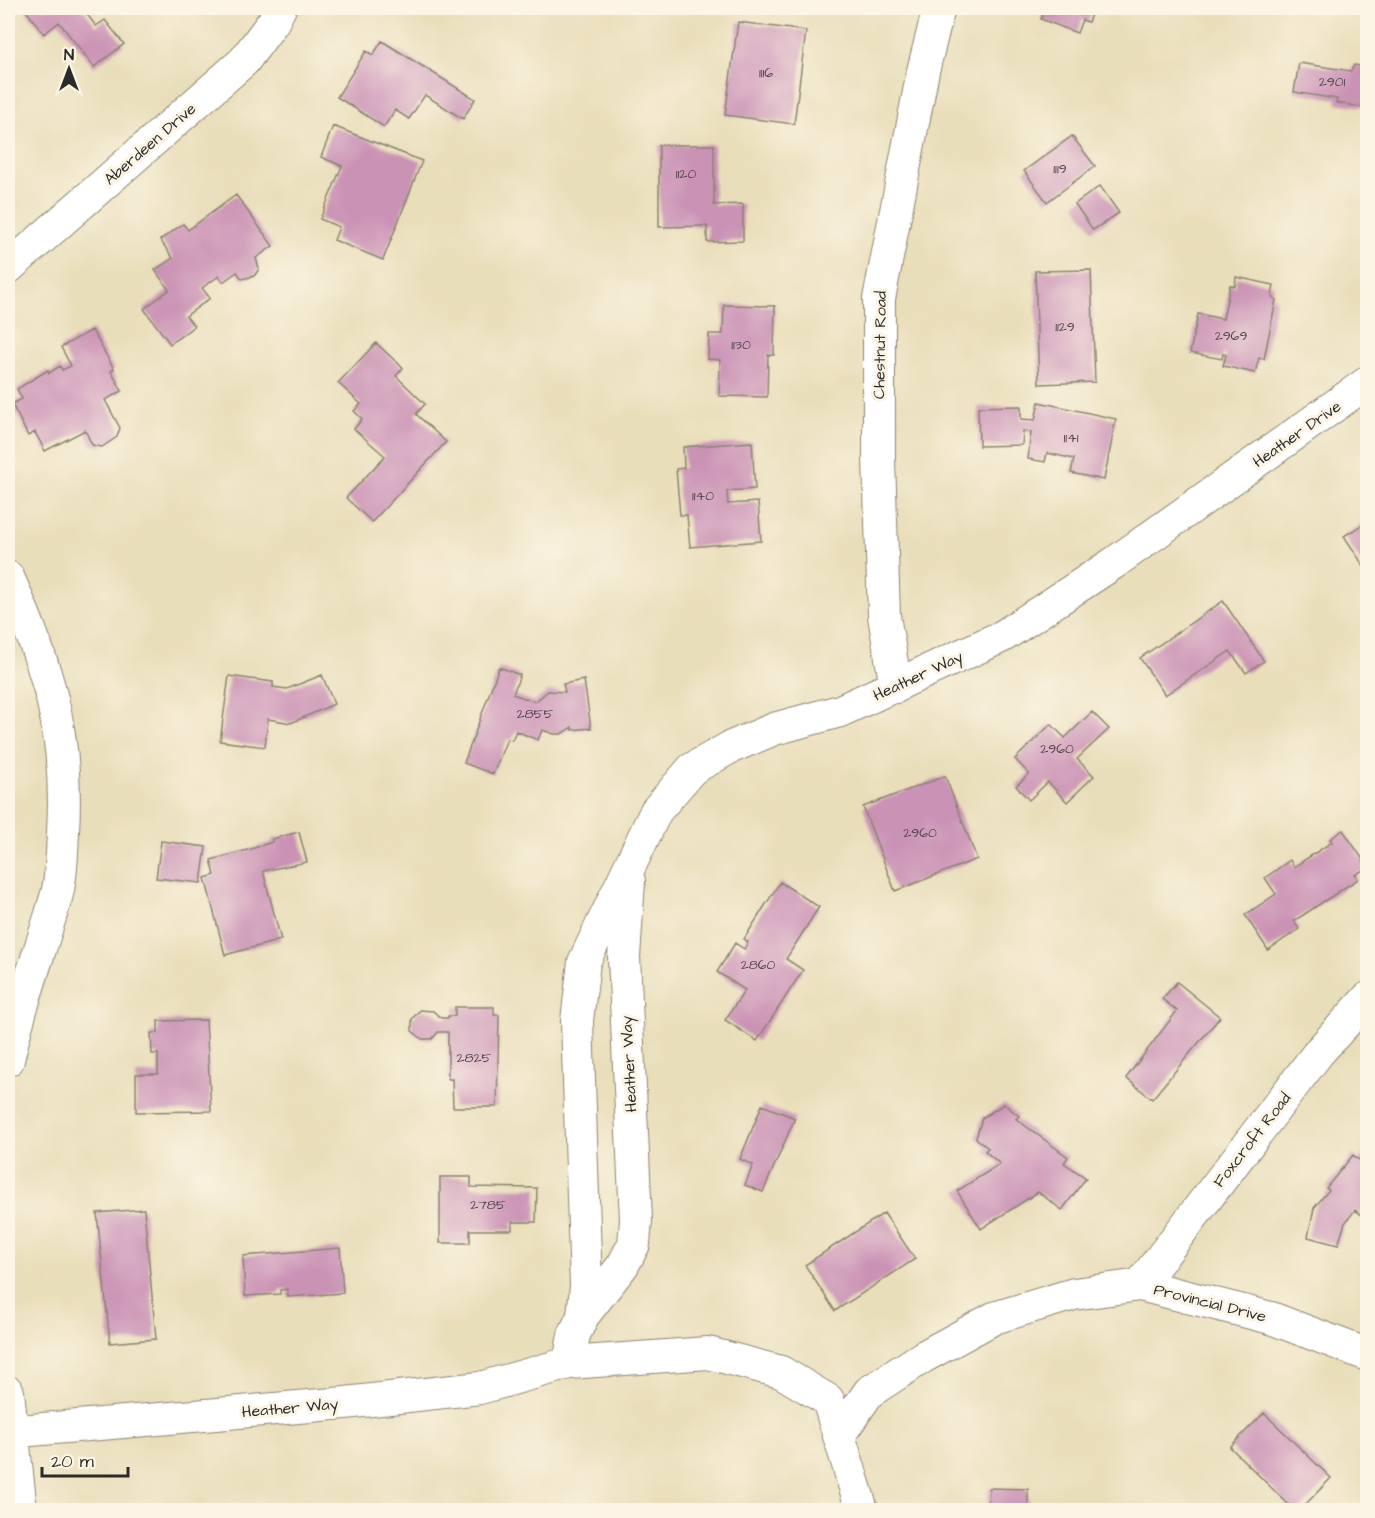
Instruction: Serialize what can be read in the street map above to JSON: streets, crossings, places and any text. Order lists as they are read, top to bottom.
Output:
{
  "streets": {
    "street": [
      "Aberdeen Drive",
      "Chestnut Road",
      "Heather Drive",
      "Heather Way",
      "Foxcroft Road",
      "Provincial Drive"
    ]
  },
  "crossings": [
    ["Chestnut Road", "Heather Way"],
    ["Heather Drive", "Heather Way"],
    ["Heather Way", "Provincial Drive"],
    ["Foxcroft Road", "Provincial Drive"]
  ],
  "house_numbers": [
    "1116",
    "2901",
    "1119",
    "1120",
    "1129",
    "2969",
    "1130",
    "1141",
    "1140",
    "2855",
    "2960",
    "2960",
    "2860",
    "2825",
    "2785"
  ],
  "scale_bar": "20 m",
  "north": "top"
}
